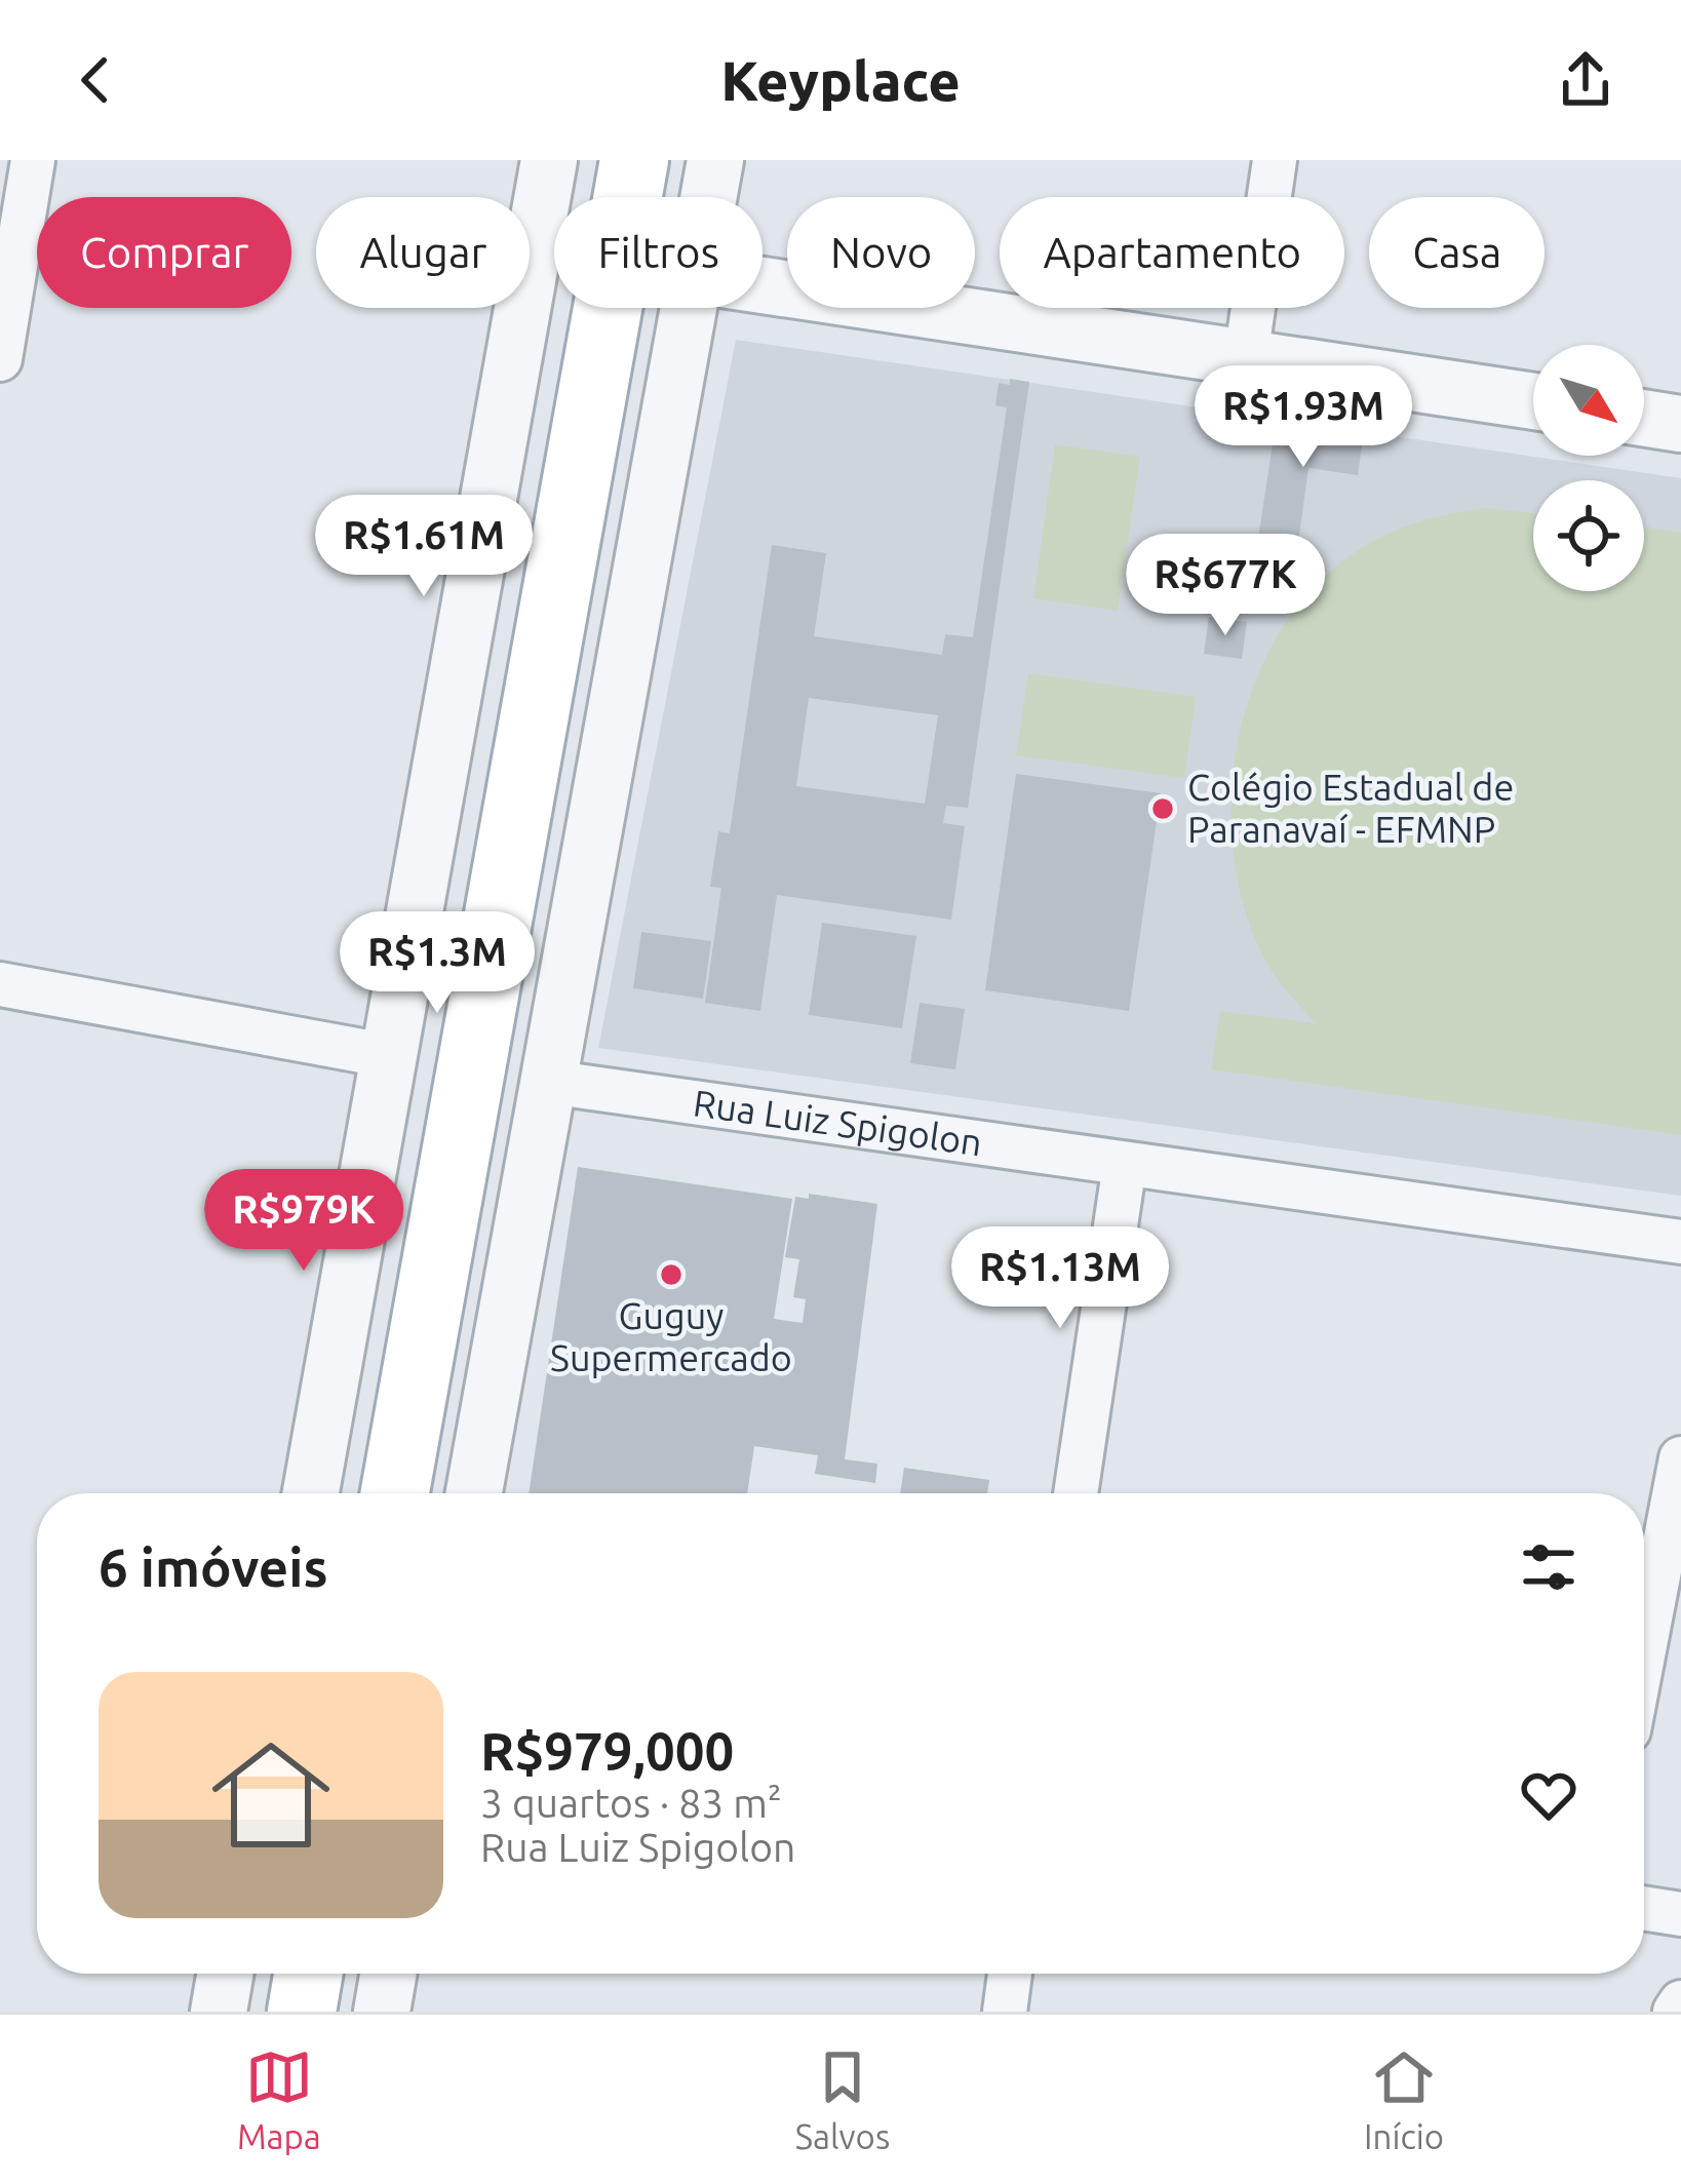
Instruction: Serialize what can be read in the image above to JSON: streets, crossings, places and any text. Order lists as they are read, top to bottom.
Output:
{
  "streets": {
    "street": ["Rua Luiz Spigolon"]
  },
  "places": ["Colégio Estadual de Paranavaí - EFMNP", "Guguy Supermercado"],
  "north": "bottom right",
  "page": {
    "header": "Keyplace",
    "chip": [
      "Comprar",
      "Alugar",
      "Filtros",
      "Novo",
      "Apartamento",
      "Casa"
    ],
    "price": [
      "R$1.93M",
      "R$1.61M",
      "R$677K",
      "R$1.3M",
      "R$979K",
      "R$1.13M"
    ],
    "heading": "6 imóveis",
    "list": [
      {
        "name": "R$979,000",
        "note": "3 quartos · 83 m² · Rua Luiz Spigolon"
      }
    ],
    "tabs": ["Mapa", "Salvos", "Início"]
  }
}
